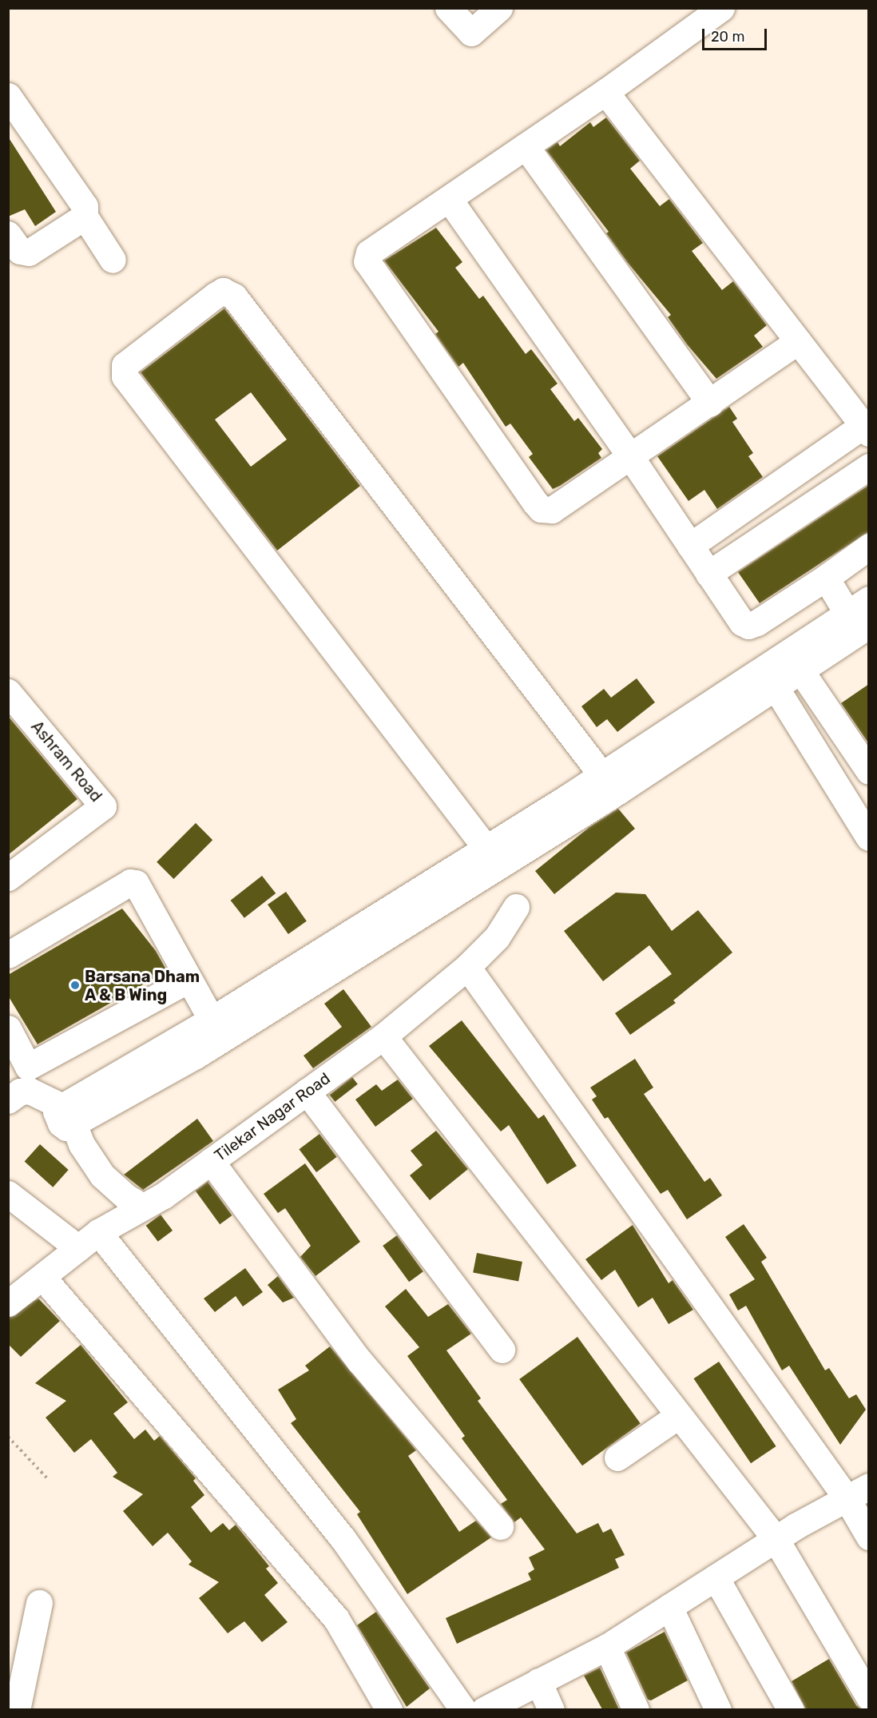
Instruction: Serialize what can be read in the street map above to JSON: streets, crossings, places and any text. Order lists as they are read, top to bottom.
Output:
{
  "streets": {
    "street": ["Ashram Road", "Tilekar Nagar Road"]
  },
  "places": ["Barsana Dham A & B Wing"],
  "scale_bar": "20 m"
}
